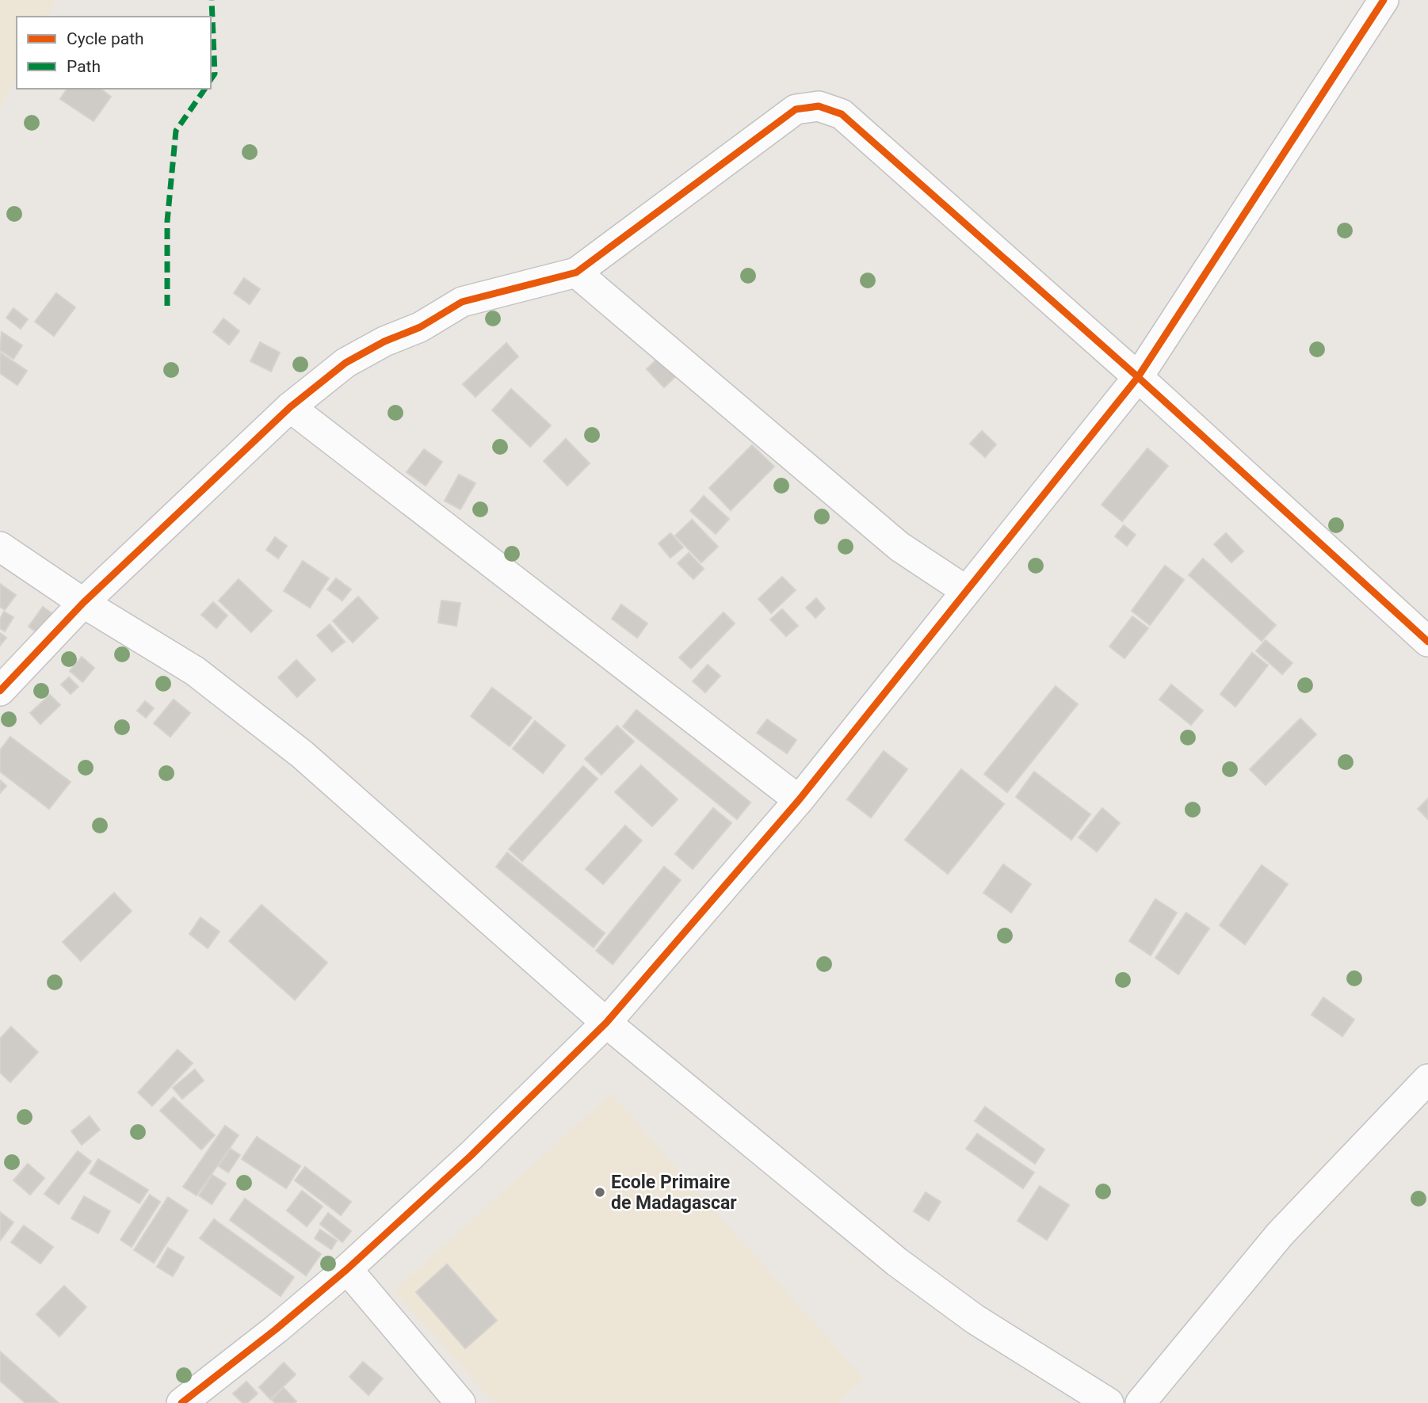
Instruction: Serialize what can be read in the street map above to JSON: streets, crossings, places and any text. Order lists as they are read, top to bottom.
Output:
{
  "places": ["Ecole Primaire de Madagascar"],
  "legend": ["Cycle path", "Path"]
}
